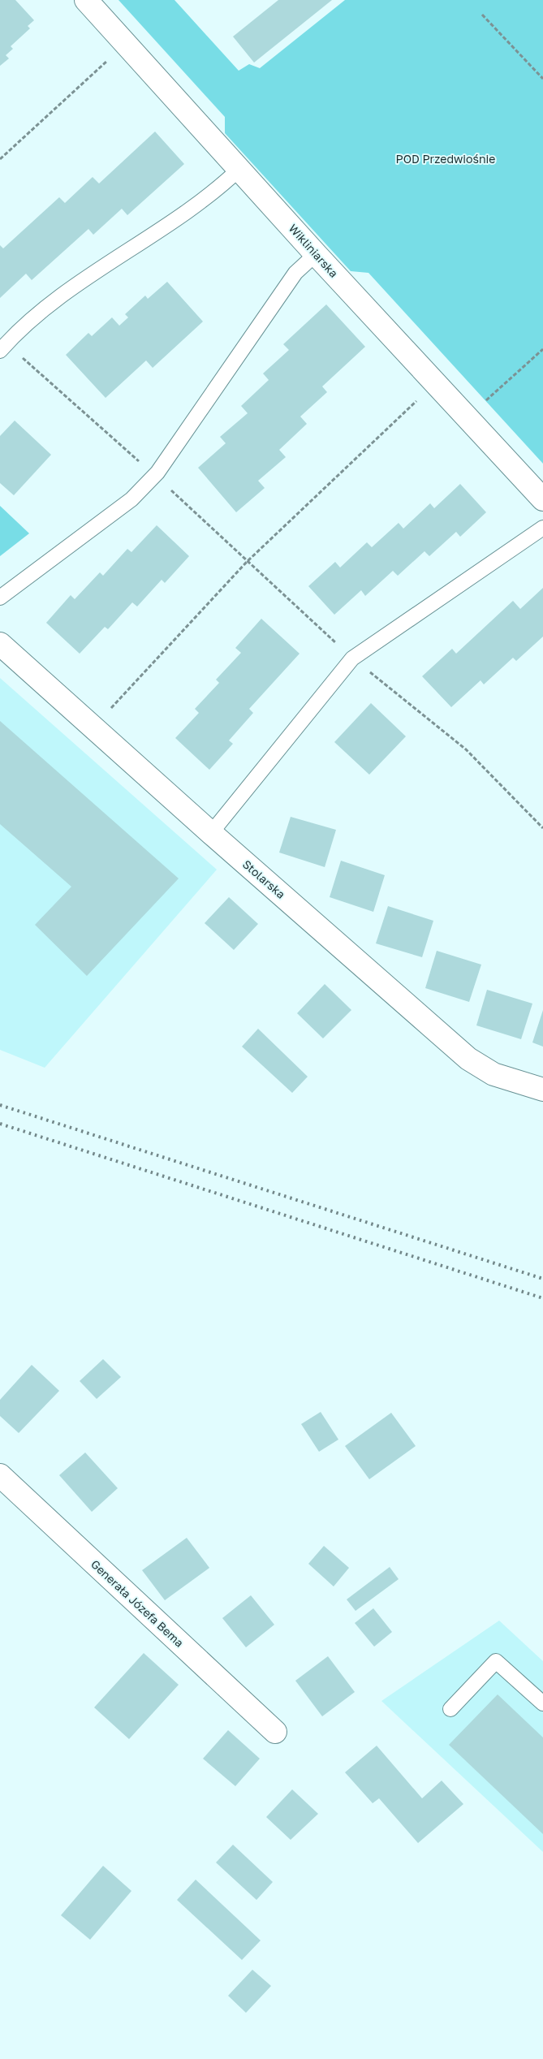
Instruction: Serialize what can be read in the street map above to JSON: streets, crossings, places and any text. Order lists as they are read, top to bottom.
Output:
{
  "streets": {
    "street": ["Wikliniarska", "Stolarska", "Generała Józefa Bema"]
  },
  "parks": ["POD Przedwiośnie"]
}
